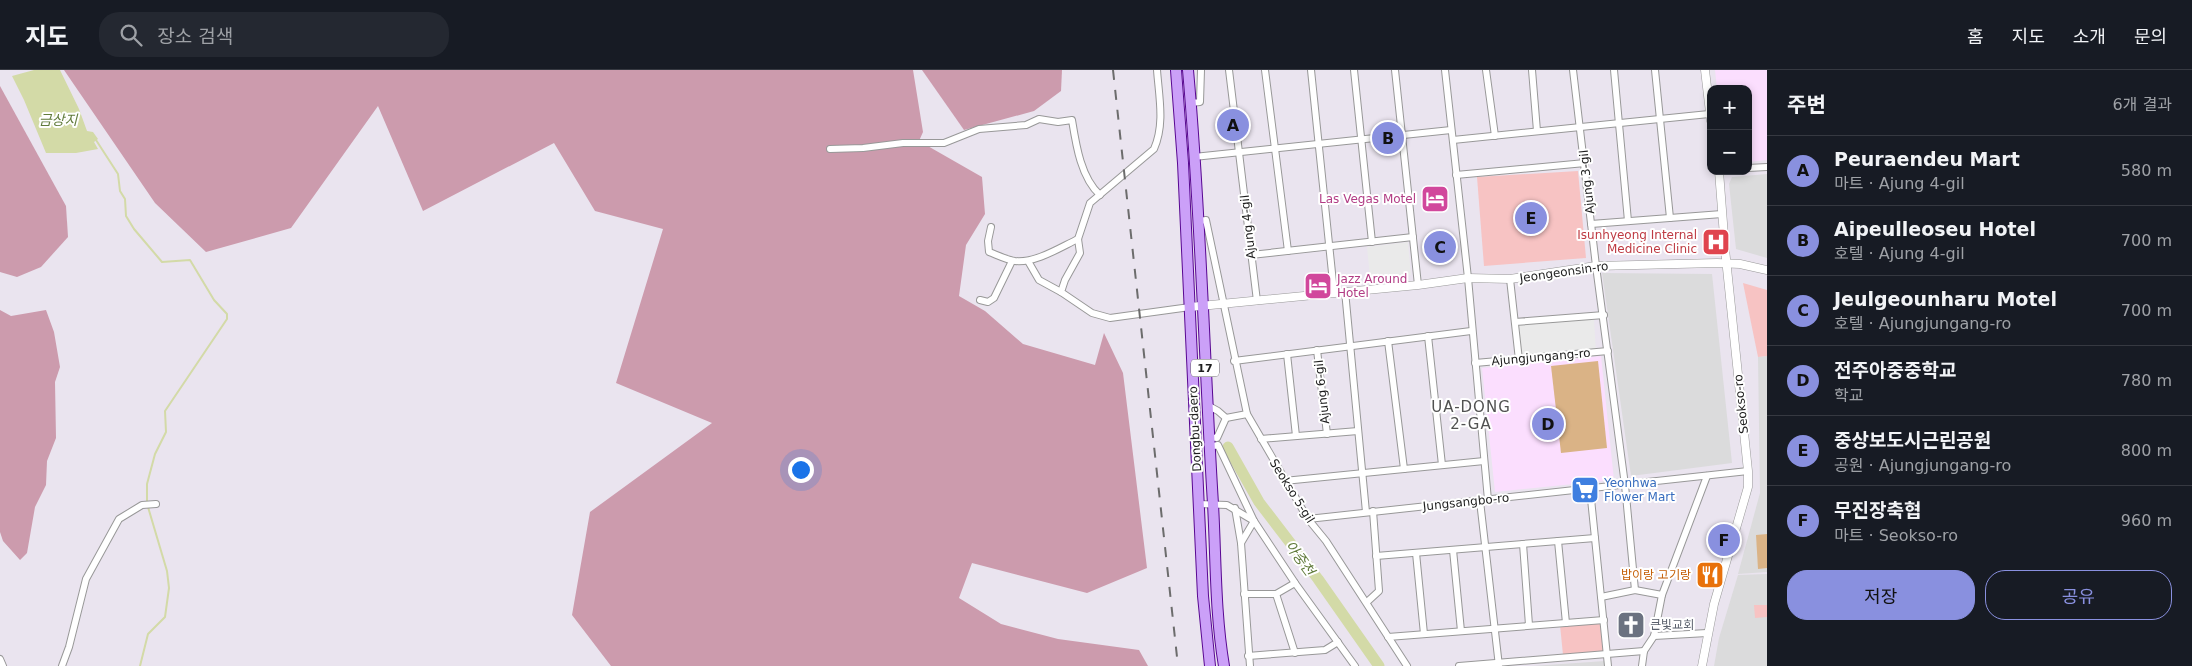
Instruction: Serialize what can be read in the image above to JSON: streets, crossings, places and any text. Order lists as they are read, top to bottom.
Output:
{
  "streets": {
    "main road": ["17", "Dongbu-daero"],
    "street": [
      "Ajung 3-gil",
      "Ajung 4-gil",
      "Jeongeonsin-ro",
      "Ajungjungang-ro",
      "Ajung 6-gil",
      "Seokso-ro",
      "Seokso 5-gil",
      "Jungsangbo-ro"
    ]
  },
  "crossings": [
    ["Ajung 3-gil", "Jeongeonsin-ro"],
    ["Ajung 3-gil", "Ajungjungang-ro"],
    ["Ajung 3-gil", "Jungsangbo-ro"],
    ["Ajung 4-gil", "Jeongeonsin-ro"],
    ["Jeongeonsin-ro", "Ajungjungang-ro"],
    ["Jeongeonsin-ro", "Seokso-ro"],
    ["Jeongeonsin-ro", "Dongbu-daero"],
    ["Jeongeonsin-ro", "Seokso 5-gil"],
    ["Ajungjungang-ro", "Ajung 6-gil"],
    ["Ajungjungang-ro", "Jungsangbo-ro"],
    ["Ajung 6-gil", "Seokso 5-gil"],
    ["Seokso-ro", "Jungsangbo-ro"],
    ["Dongbu-daero", "Seokso 5-gil"],
    ["Seokso 5-gil", "Jungsangbo-ro"]
  ],
  "districts": ["UA-DONG 2-GA"],
  "water": ["금상지", "아중천"],
  "places": {
    "hotel": ["Las Vegas Motel", "Jazz Around Hotel"],
    "hospital": ["Isunhyeong Internal Medicine Clinic"],
    "supermarket": ["Yeonhwa Flower Mart"],
    "restaurant": ["밥이랑 고기랑"],
    "church": ["큰빛교회"]
  },
  "page": {
    "header": "지도",
    "search": "장소 검색",
    "nav": [
      "홈",
      "지도",
      "소개",
      "문의"
    ],
    "heading": ["주변", "6개 결과"],
    "map_buttons": ["+", "−"],
    "pins": [
      "A",
      "B",
      "E",
      "C",
      "D",
      "F"
    ],
    "list": [
      {
        "mark": "A",
        "name": "Peuraendeu Mart",
        "note": "마트 · Ajung 4-gil",
        "value": "580 m"
      },
      {
        "mark": "B",
        "name": "Aipeulleoseu Hotel",
        "note": "호텔 · Ajung 4-gil",
        "value": "700 m"
      },
      {
        "mark": "C",
        "name": "Jeulgeounharu Motel",
        "note": "호텔 · Ajungjungang-ro",
        "value": "700 m"
      },
      {
        "mark": "D",
        "name": "전주아중중학교",
        "note": "학교",
        "value": "780 m"
      },
      {
        "mark": "E",
        "name": "중상보도시근린공원",
        "note": "공원 · Ajungjungang-ro",
        "value": "800 m"
      },
      {
        "mark": "F",
        "name": "무진장축협",
        "note": "마트 · Seokso-ro",
        "value": "960 m"
      }
    ],
    "buttons": ["저장", "공유"]
  }
}
